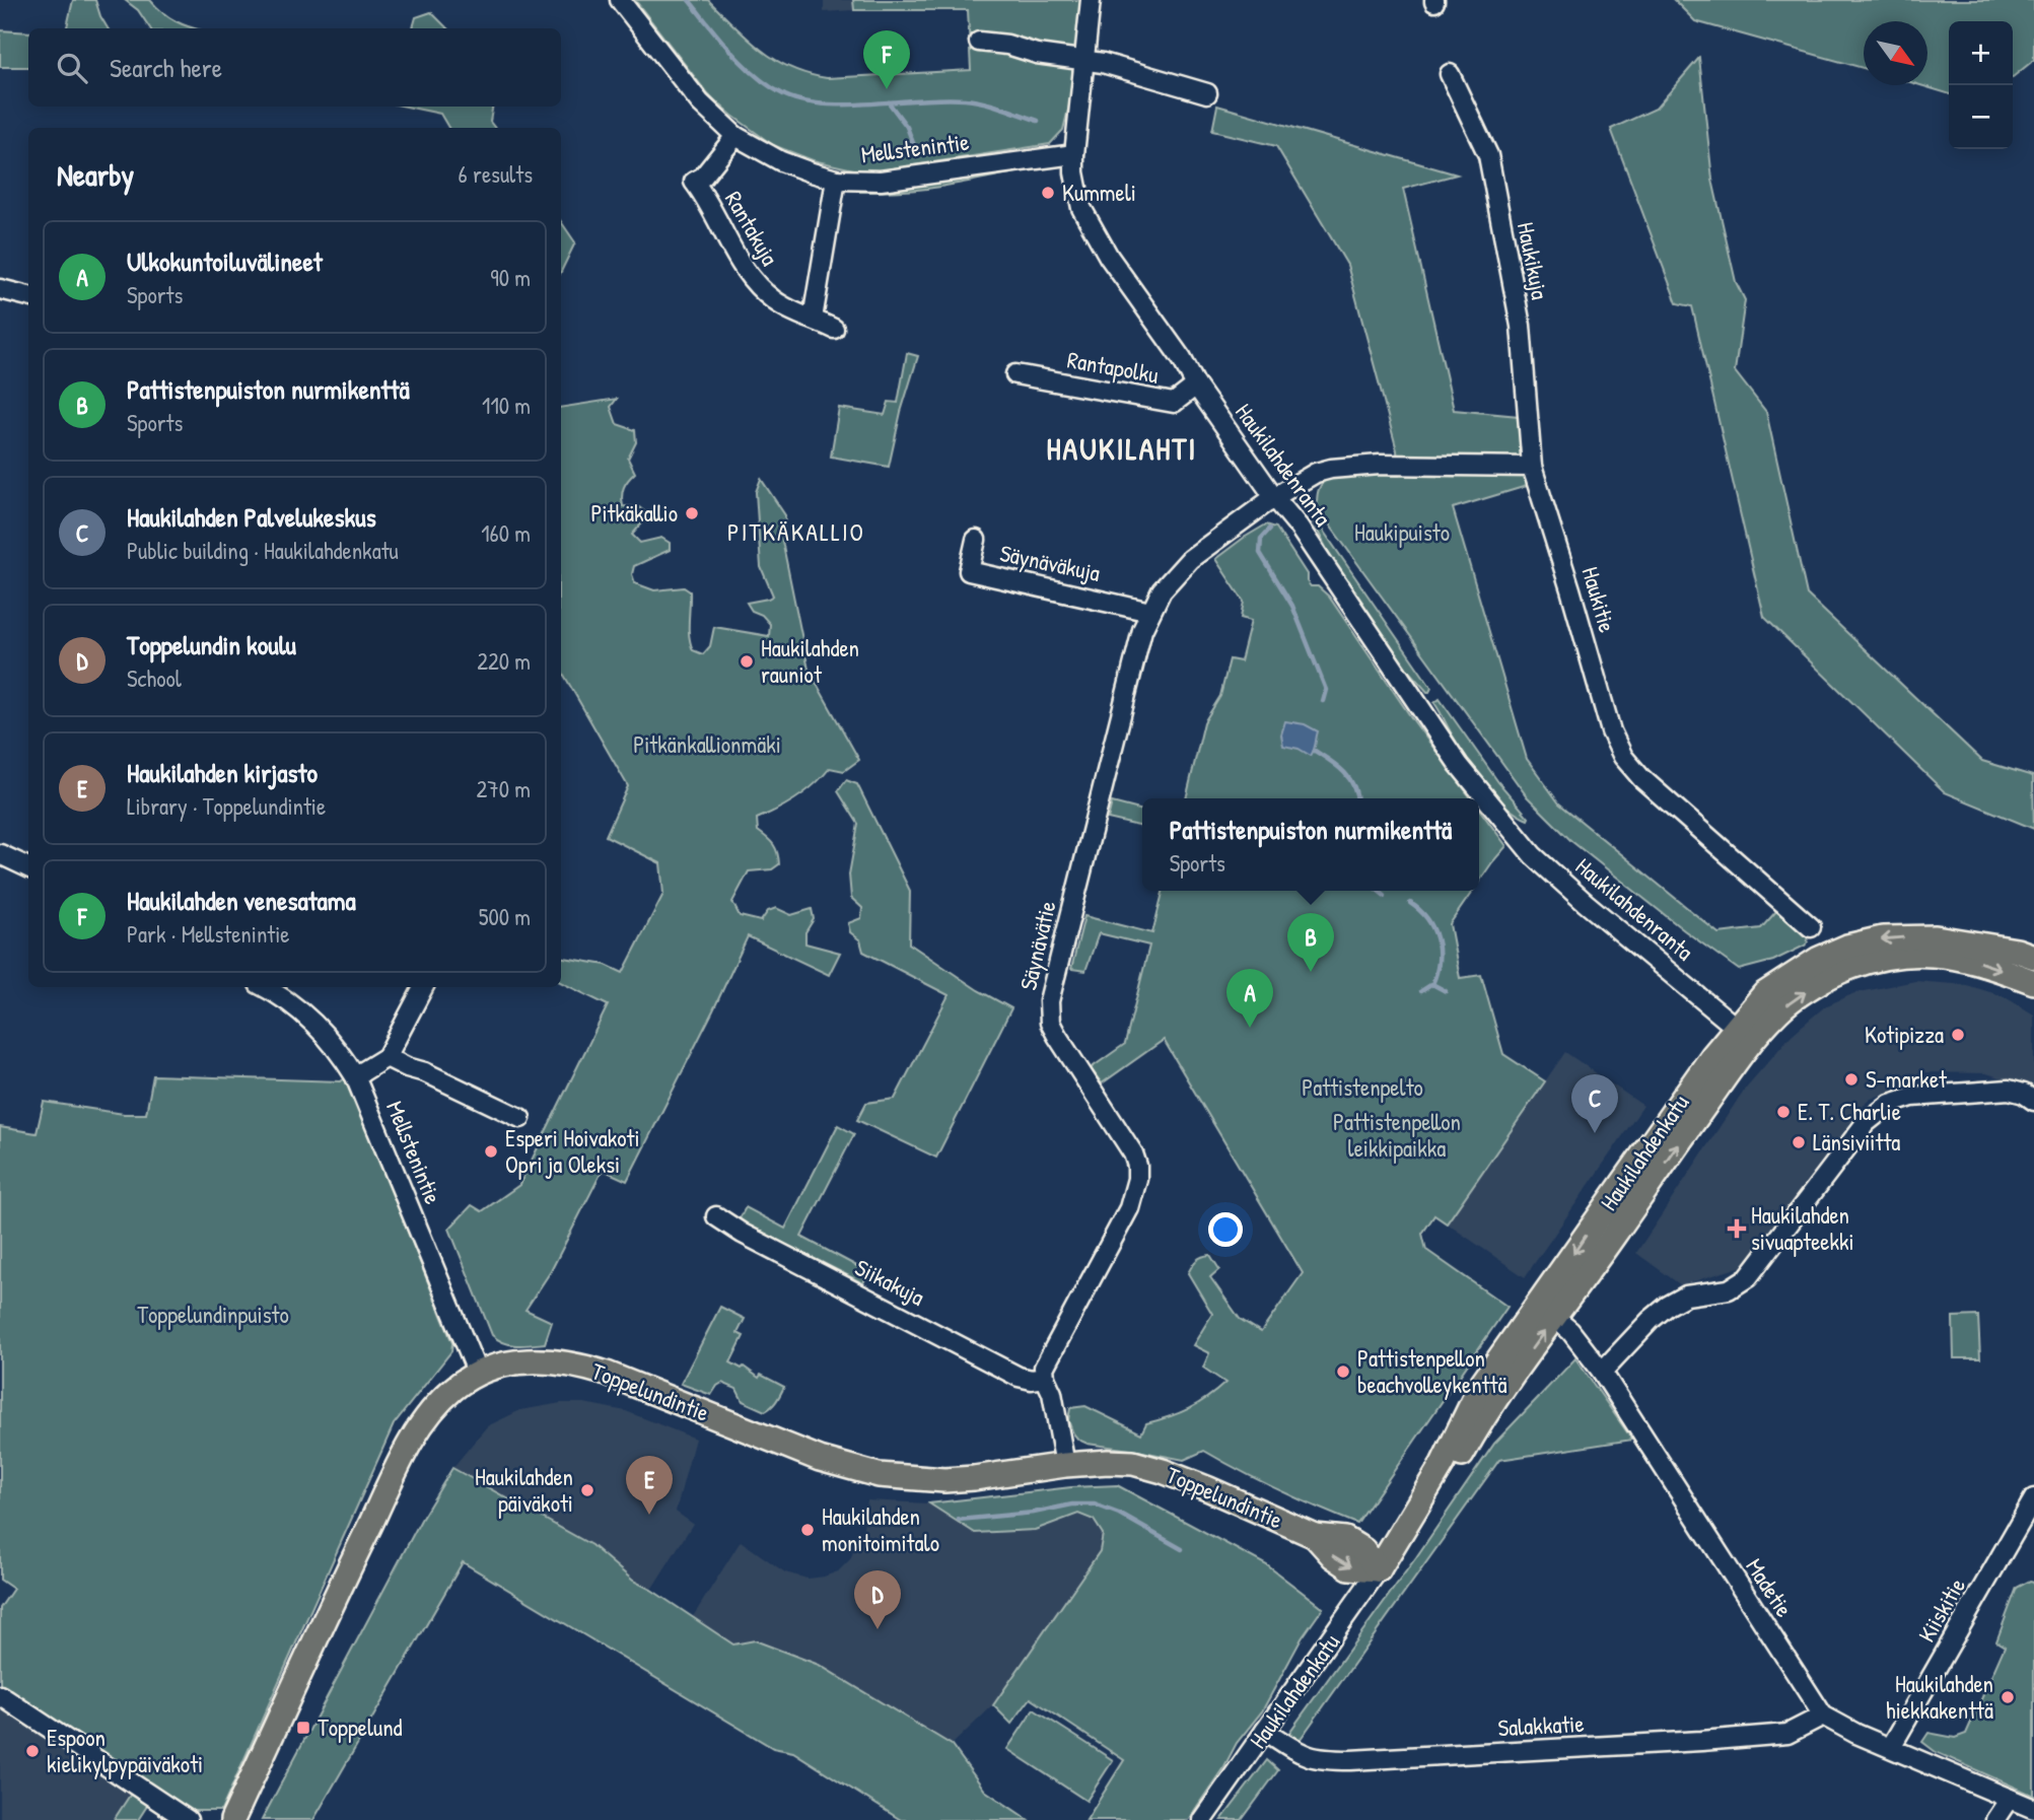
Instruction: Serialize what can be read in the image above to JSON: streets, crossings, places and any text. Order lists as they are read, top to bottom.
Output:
{
  "streets": {
    "main road": ["Haukilahdenkatu", "Toppelundintie"],
    "street": [
      "Mellstenintie",
      "Rantakuja",
      "Haukikuja",
      "Rantapolku",
      "Haukilahdenranta",
      "Säynäväkuja",
      "Haukitie",
      "Säynävätie",
      "Siikakuja",
      "Madetie",
      "Kiiskitie",
      "Salakkatie"
    ]
  },
  "crossings": [
    ["Mellstenintie", "Rantakuja"],
    ["Mellstenintie", "Haukilahdenranta"],
    ["Mellstenintie", "Toppelundintie"],
    ["Haukikuja", "Haukitie"],
    ["Rantapolku", "Haukilahdenranta"],
    ["Haukilahdenranta", "Säynävätie"],
    ["Haukilahdenranta", "Haukilahdenkatu"],
    ["Säynäväkuja", "Säynävätie"],
    ["Säynävätie", "Siikakuja"],
    ["Haukilahdenkatu", "Toppelundintie"],
    ["Haukilahdenkatu", "Madetie"],
    ["Haukilahdenkatu", "Salakkatie"],
    ["Madetie", "Kiiskitie"],
    ["Madetie", "Salakkatie"]
  ],
  "districts": ["HAUKILAHTI", "PITKÄKALLIO"],
  "parks": [
    "Haukipuisto",
    "Pitkänkallionmäki",
    "Pattistenpelto",
    "Pattistenpellon leikkipaikka",
    "Toppelundinpuisto"
  ],
  "places": {
    "other": [
      "Kummeli",
      "Pitkäkallio",
      "Haukilahden rauniot",
      "Kotipizza",
      "S-market",
      "E. T. Charlie",
      "Länsiviitta",
      "Esperi Hoivakoti Opri ja Oleksi",
      "Pattistenpellon beachvolleykenttä",
      "Haukilahden päiväkoti",
      "Haukilahden monitoimitalo",
      "Haukilahden hiekkakenttä",
      "Espoon kielikylpypäiväkoti"
    ],
    "health": ["Haukilahden sivuapteekki"],
    "transit": ["Toppelund"]
  },
  "north": "bottom right",
  "page": {
    "map_buttons": ["+", "−"],
    "search": "Search here",
    "pins": [
      "F",
      "B",
      "A",
      "C",
      "E",
      "D"
    ],
    "heading": ["Nearby", "6 results"],
    "list": [
      {
        "mark": "A",
        "name": "Ulkokuntoiluvälineet",
        "note": "Sports",
        "value": "90 m"
      },
      {
        "mark": "B",
        "name": "Pattistenpuiston nurmikenttä",
        "note": "Sports",
        "value": "110 m"
      },
      {
        "mark": "C",
        "name": "Haukilahden Palvelukeskus",
        "note": "Public building · Haukilahdenkatu",
        "value": "160 m"
      },
      {
        "mark": "D",
        "name": "Toppelundin koulu",
        "note": "School",
        "value": "220 m"
      },
      {
        "mark": "E",
        "name": "Haukilahden kirjasto",
        "note": "Library · Toppelundintie",
        "value": "270 m"
      },
      {
        "mark": "F",
        "name": "Haukilahden venesatama",
        "note": "Park · Mellstenintie",
        "value": "500 m"
      }
    ],
    "popup": ["Pattistenpuiston nurmikenttä", "Sports"]
  }
}
